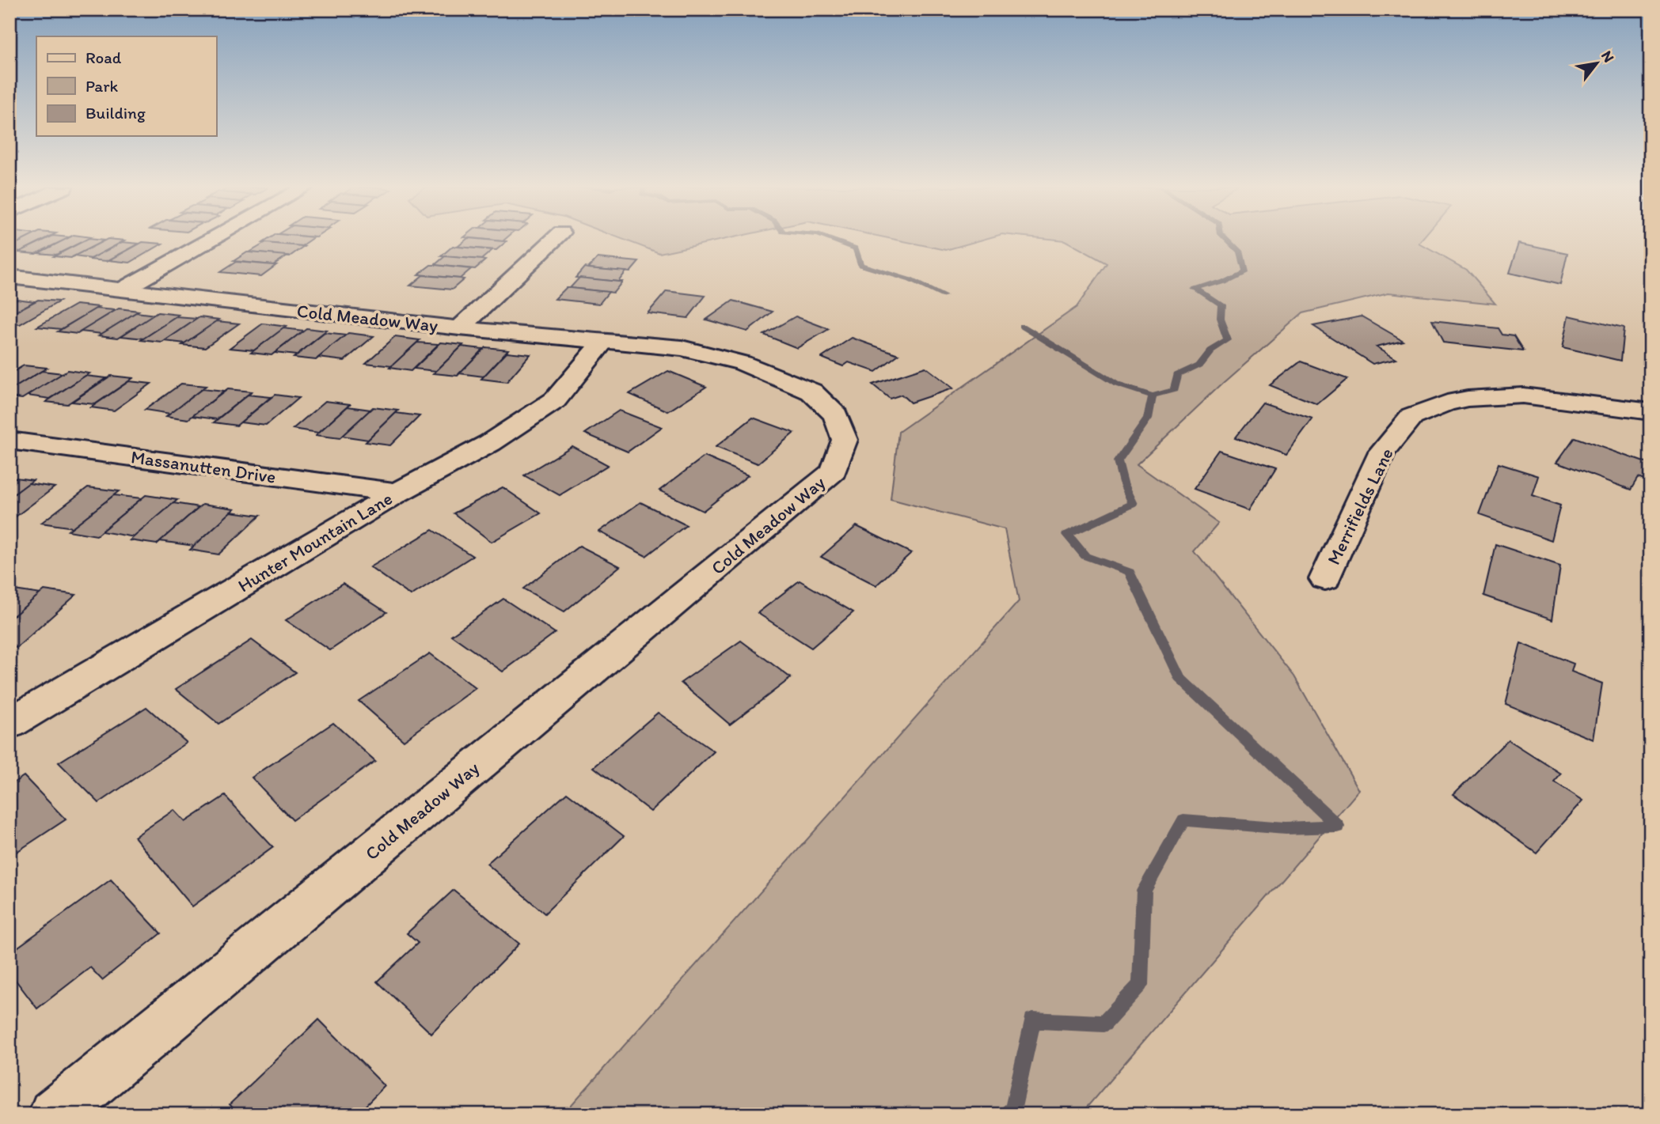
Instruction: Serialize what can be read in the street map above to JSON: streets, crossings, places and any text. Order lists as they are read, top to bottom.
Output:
{
  "streets": {
    "street": [
      "Cold Meadow Way",
      "Massanutten Drive",
      "Merrifields Lane",
      "Hunter Mountain Lane"
    ]
  },
  "crossings": [
    ["Cold Meadow Way", "Hunter Mountain Lane"],
    ["Massanutten Drive", "Hunter Mountain Lane"]
  ],
  "legend": ["Road", "Park", "Building"],
  "north": "top right"
}
